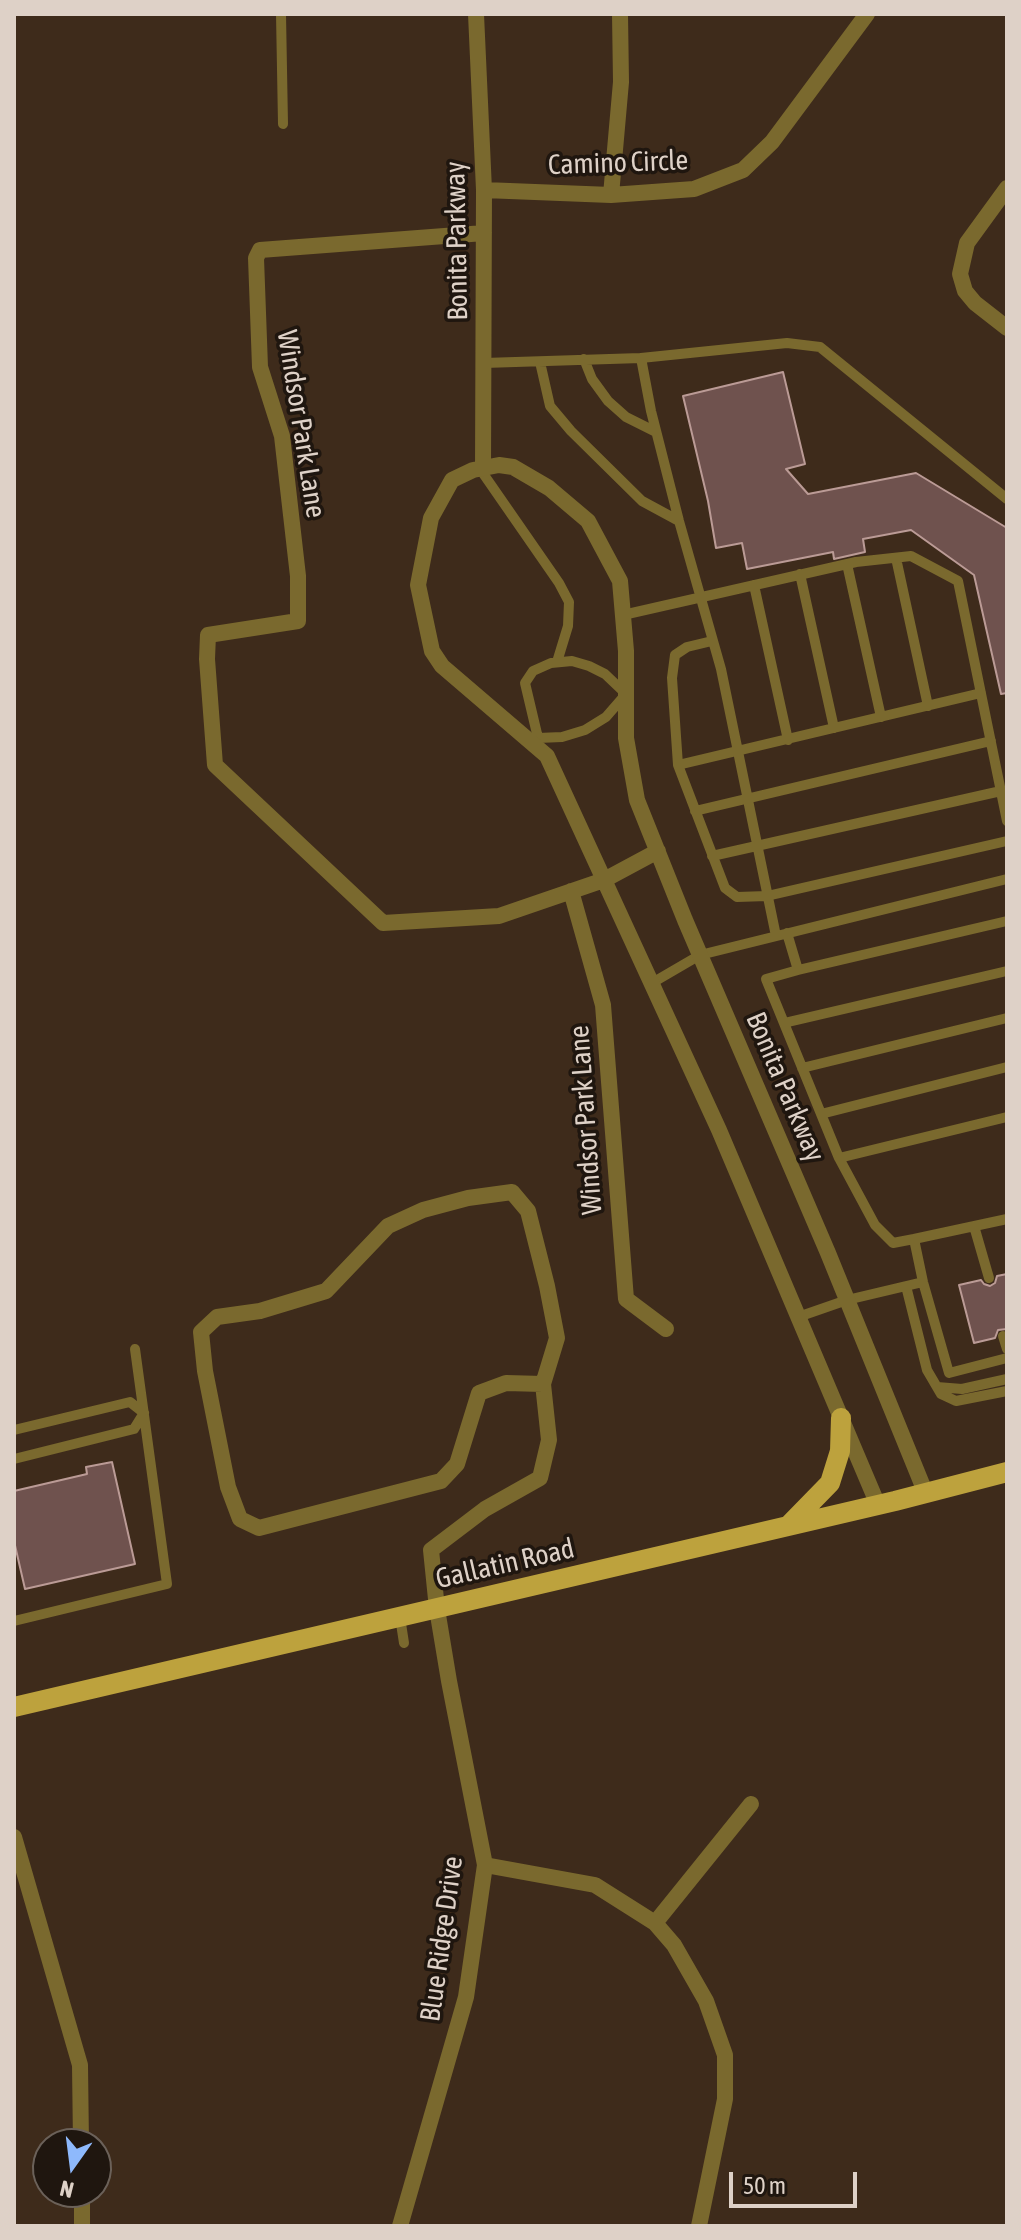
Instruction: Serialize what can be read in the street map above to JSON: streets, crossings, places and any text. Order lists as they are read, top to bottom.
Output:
{
  "streets": {
    "main road": ["Gallatin Road"],
    "street": [
      "Camino Circle",
      "Bonita Parkway",
      "Windsor Park Lane",
      "Blue Ridge Drive"
    ]
  },
  "crossings": [
    ["Camino Circle", "Bonita Parkway"],
    ["Bonita Parkway", "Windsor Park Lane"],
    ["Bonita Parkway", "Gallatin Road"],
    ["Gallatin Road", "Blue Ridge Drive"]
  ],
  "scale_bar": "50 m",
  "north": "bottom"
}
